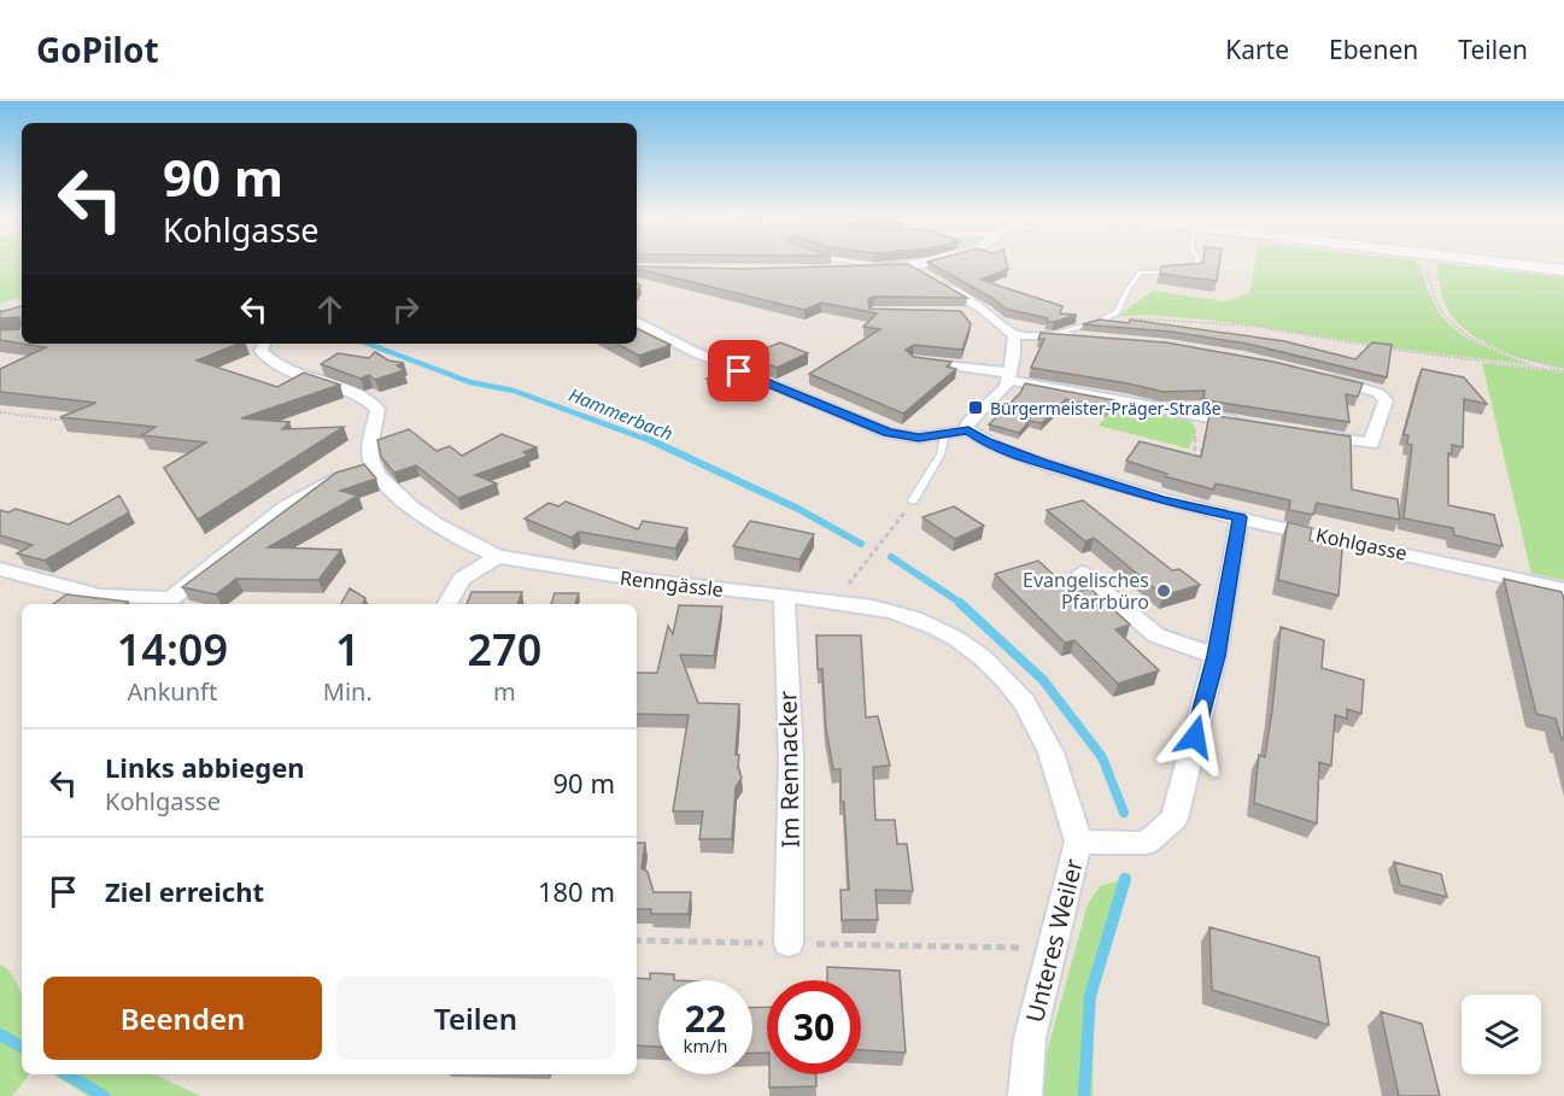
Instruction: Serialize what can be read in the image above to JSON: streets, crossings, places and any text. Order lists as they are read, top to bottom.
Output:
{
  "streets": {
    "street": [
      "Kohlgasse",
      "Renngässle",
      "Im Rennacker",
      "Unteres Weiler"
    ]
  },
  "crossings": [
    ["Kohlgasse", "Unteres Weiler"],
    ["Renngässle", "Im Rennacker"],
    ["Renngässle", "Unteres Weiler"]
  ],
  "water": ["Hammerbach"],
  "places": {
    "transit": ["Bürgermeister-Präger-Straße"],
    "other": ["Evangelisches Pfarrbüro"]
  },
  "page": {
    "header": "GoPilot",
    "nav": ["Karte", "Ebenen", "Teilen"],
    "turn": ["90 m", "Kohlgasse"],
    "eta": [
      "14:09",
      "Ankunft",
      "1",
      "Min.",
      "270",
      "m"
    ],
    "list": [
      {
        "name": "Links abbiegen",
        "note": "Kohlgasse",
        "value": "90 m"
      },
      {
        "name": "Ziel erreicht",
        "value": "180 m"
      }
    ],
    "buttons": ["Beenden", "Teilen"],
    "speed": "22 km/h",
    "limit": "30"
  }
}
